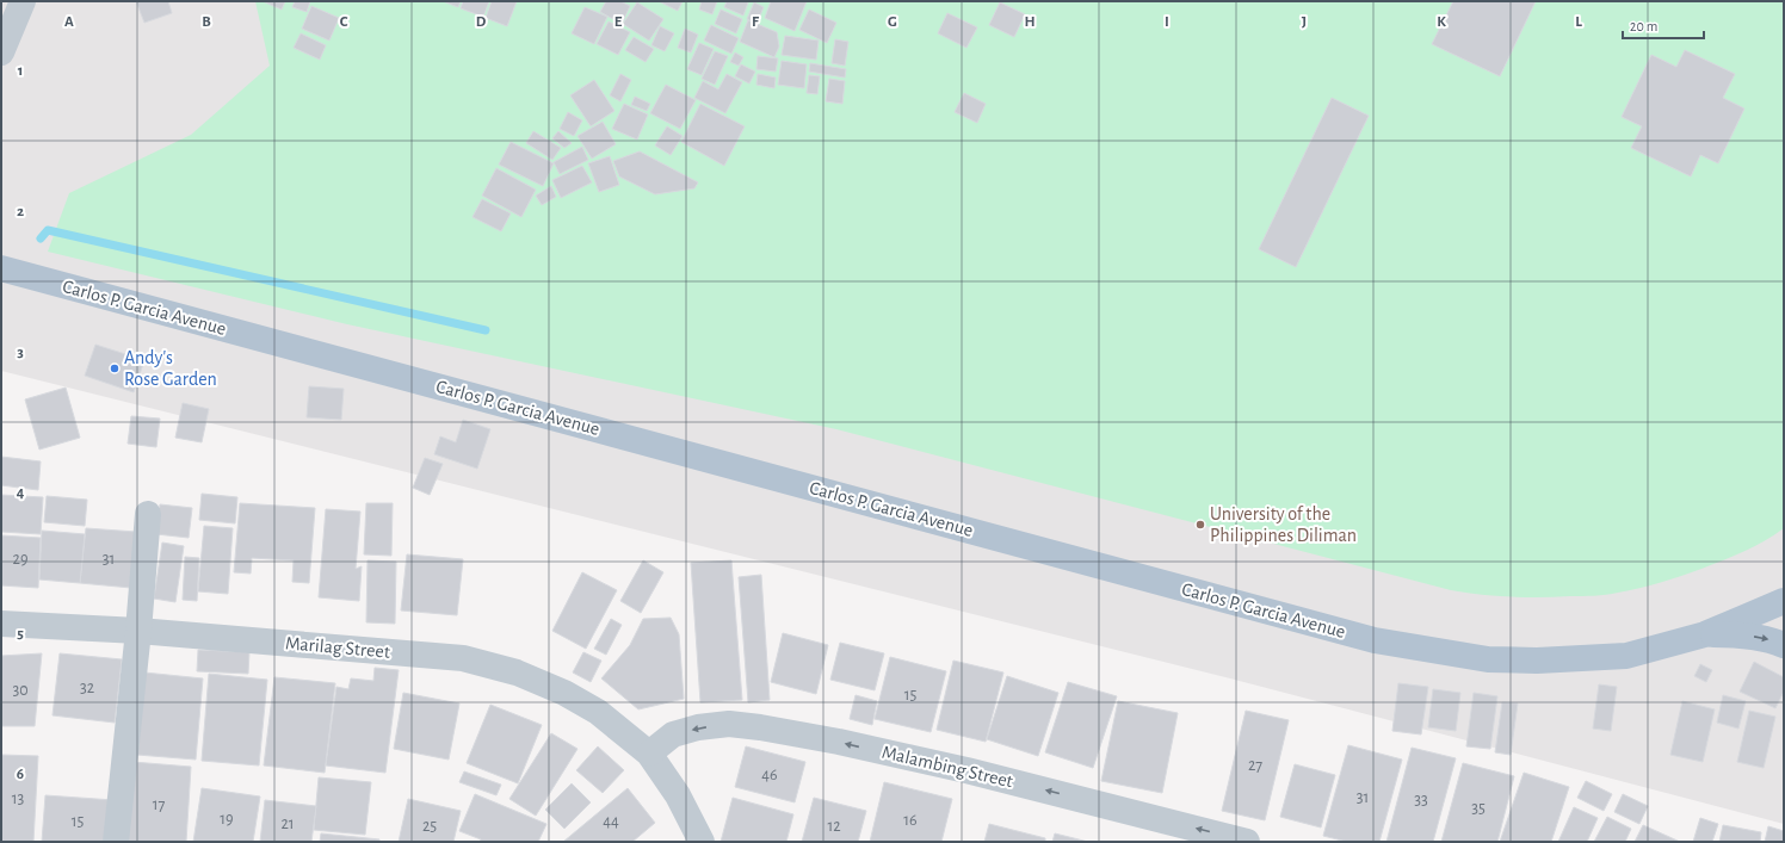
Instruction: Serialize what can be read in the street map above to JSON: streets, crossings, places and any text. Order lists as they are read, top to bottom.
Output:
{
  "streets": {
    "main road": ["Carlos P. Garcia Avenue"],
    "street": ["Marilag Street", "Malambing Street"]
  },
  "crossings": [
    ["Marilag Street", "Malambing Street"]
  ],
  "one_way": ["Malambing Street"],
  "places": ["Andy's Rose Garden", "University of the Philippines Diliman"],
  "house_numbers": [
    "29",
    "31",
    "32",
    "30",
    "15",
    "27",
    "46",
    "31",
    "13",
    "33",
    "17",
    "35",
    "19",
    "16",
    "15",
    "44",
    "21",
    "25",
    "12"
  ],
  "scale_bar": "20 m",
  "grid": {
    "columns": [
      "A",
      "B",
      "C",
      "D",
      "E",
      "F",
      "G",
      "H",
      "I",
      "J",
      "K",
      "L"
    ],
    "rows": [
      "1",
      "2",
      "3",
      "4",
      "5",
      "6"
    ]
  }
}
